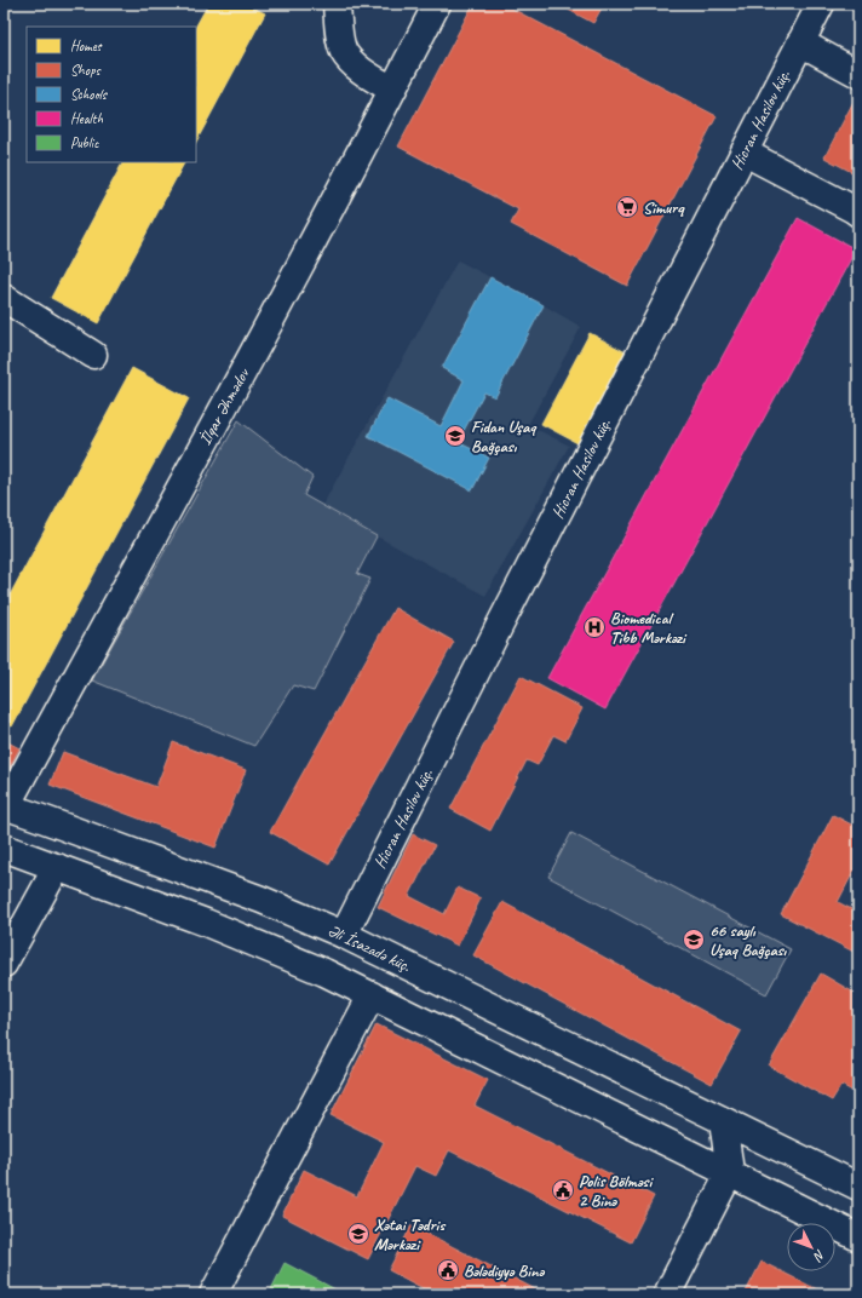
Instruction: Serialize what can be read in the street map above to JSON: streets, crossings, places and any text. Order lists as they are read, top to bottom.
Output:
{
  "streets": {
    "street": ["Hicran Hasilov küç.", "İlqar Əhmədov", "Əli İsazadə küç."]
  },
  "crossings": [
    ["Hicran Hasilov küç.", "Əli İsazadə küç."],
    ["İlqar Əhmədov", "Əli İsazadə küç."]
  ],
  "places": {
    "supermarket": ["Simurq"],
    "school or university": ["Fidan Uşaq Bağçası", "66 saylı Uşaq Bağçası", "Xətai Tədris Mərkəzi"],
    "hospital": ["Biomedical Tibb Mərkəzi"],
    "public building": ["Polis Bölməsi 2 Binə", "Bələdiyyə Binə"]
  },
  "legend": [
    "Homes",
    "Shops",
    "Schools",
    "Health",
    "Public"
  ],
  "north": "bottom right"
}
